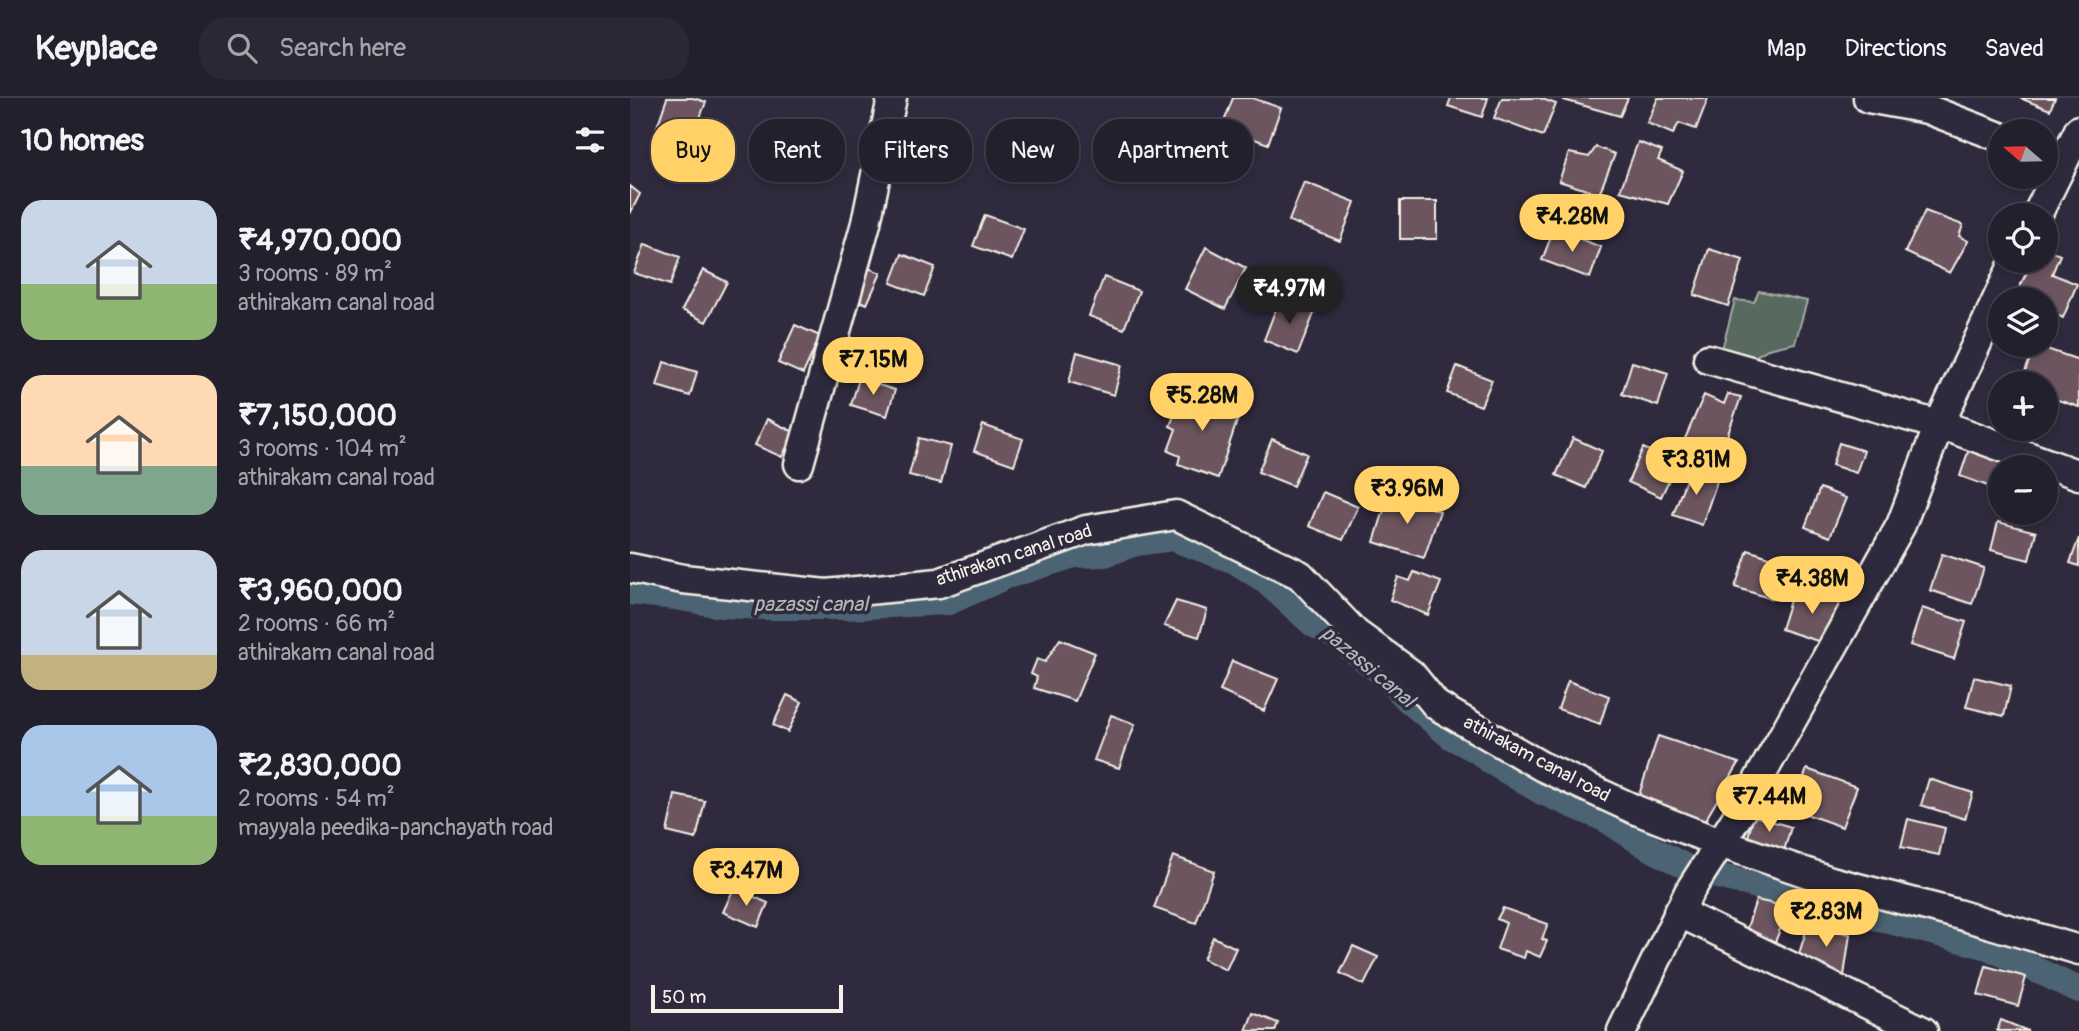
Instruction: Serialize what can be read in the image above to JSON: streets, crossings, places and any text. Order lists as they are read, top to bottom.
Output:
{
  "streets": {
    "street": ["athirakam canal road"]
  },
  "water": ["pazassi canal"],
  "scale_bar": "50 m",
  "north": "left",
  "page": {
    "header": "Keyplace",
    "search": "Search here",
    "nav": ["Map", "Directions", "Saved"],
    "heading": "10 homes",
    "map_buttons": ["+", "−"],
    "chip": [
      "Buy",
      "Rent",
      "Filters",
      "New",
      "Apartment"
    ],
    "list": [
      {
        "name": "₹4,970,000",
        "note": "3 rooms · 89 m² · athirakam canal road"
      },
      {
        "name": "₹7,150,000",
        "note": "3 rooms · 104 m² · athirakam canal road"
      },
      {
        "name": "₹3,960,000",
        "note": "2 rooms · 66 m² · athirakam canal road"
      },
      {
        "name": "₹2,830,000",
        "note": "2 rooms · 54 m² · mayyala peedika-panchayath road"
      }
    ],
    "price": [
      "₹4.28M",
      "₹4.97M",
      "₹7.15M",
      "₹5.28M",
      "₹3.81M",
      "₹3.96M",
      "₹4.38M",
      "₹7.44M",
      "₹3.47M",
      "₹2.83M"
    ],
    "scale": "50 m"
  }
}
